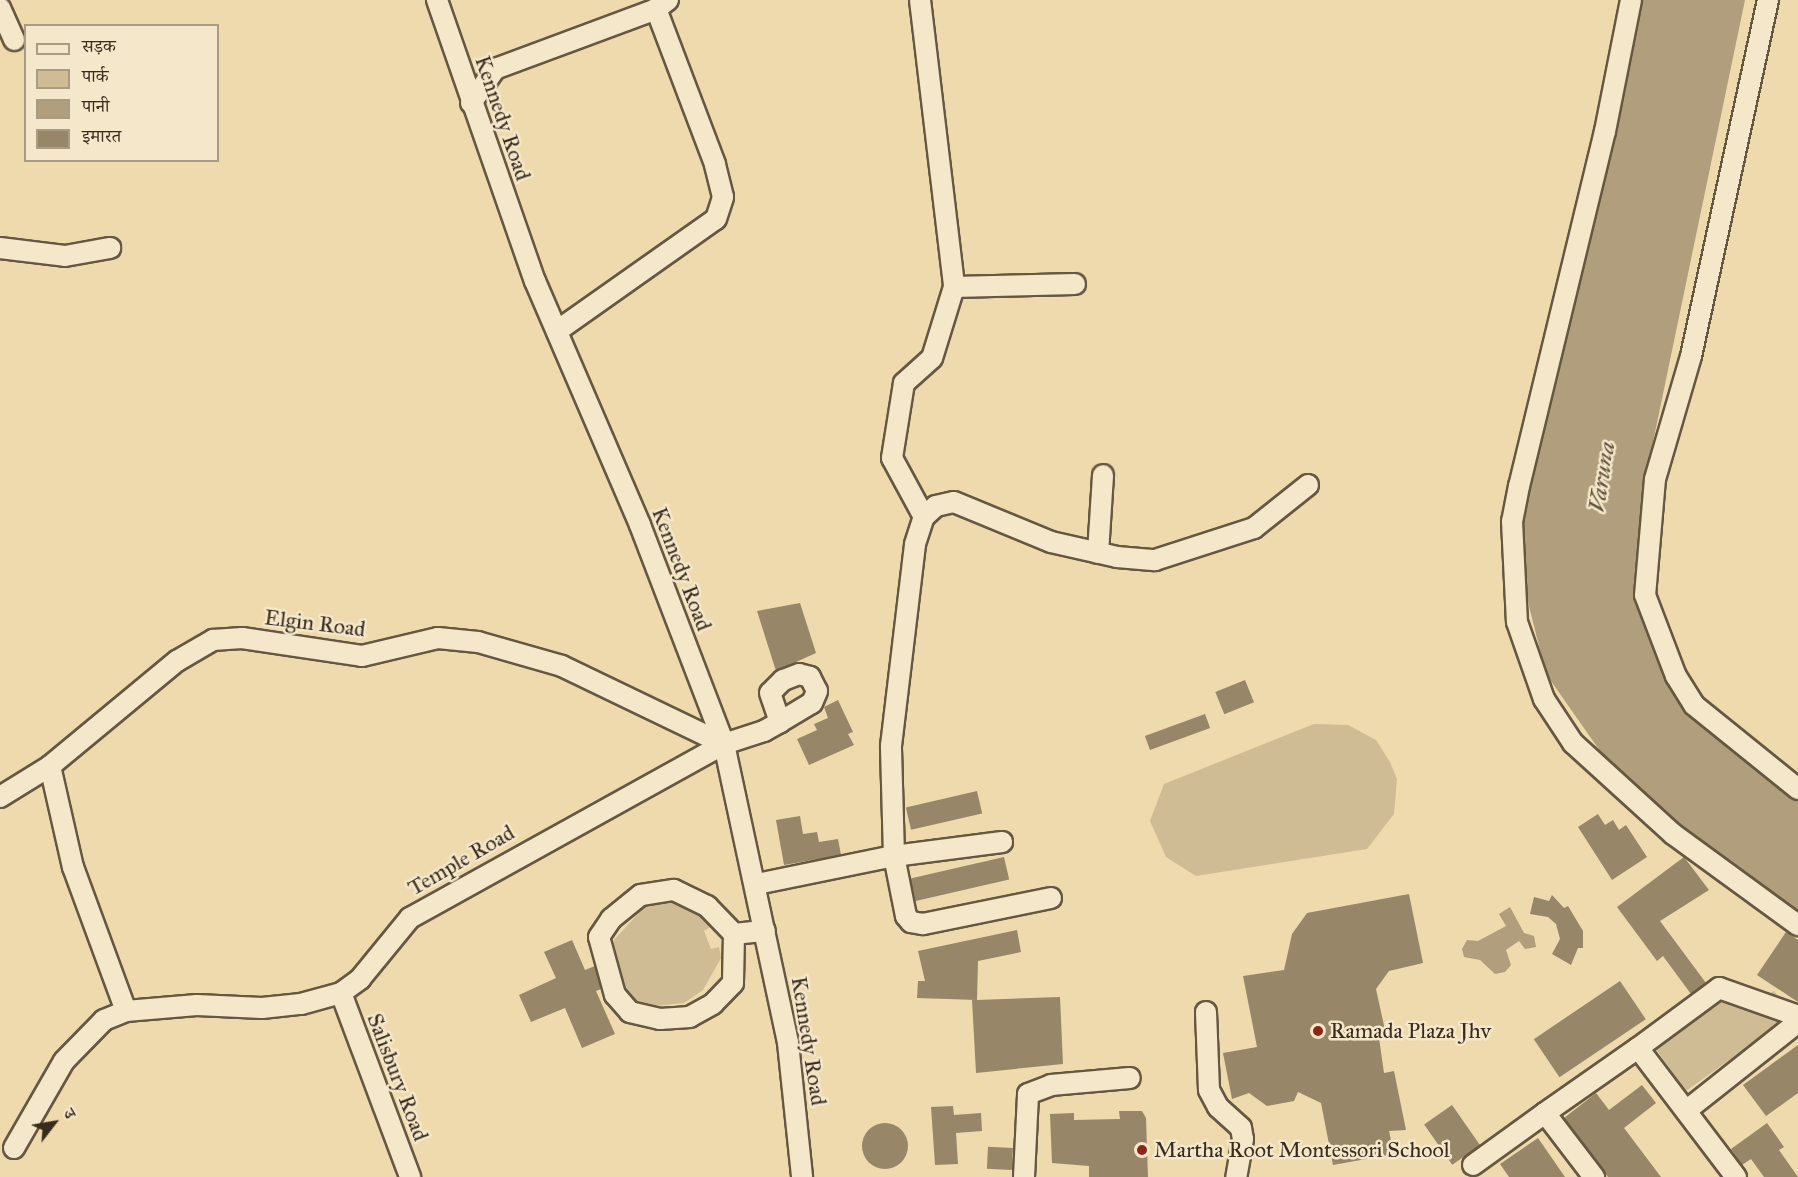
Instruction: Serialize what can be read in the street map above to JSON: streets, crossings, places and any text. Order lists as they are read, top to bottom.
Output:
{
  "streets": {
    "street": [
      "Kennedy Road",
      "Elgin Road",
      "Temple Road",
      "Salisbury Road"
    ]
  },
  "crossings": [
    ["Kennedy Road", "Elgin Road"],
    ["Kennedy Road", "Temple Road"],
    ["Elgin Road", "Temple Road"],
    ["Temple Road", "Salisbury Road"]
  ],
  "water": ["Varuna"],
  "places": ["Ramada Plaza Jhv", "Martha Root Montessori School"],
  "legend": [
    "सड़क",
    "पार्क",
    "पानी",
    "इमारत"
  ],
  "north": "top right"
}
